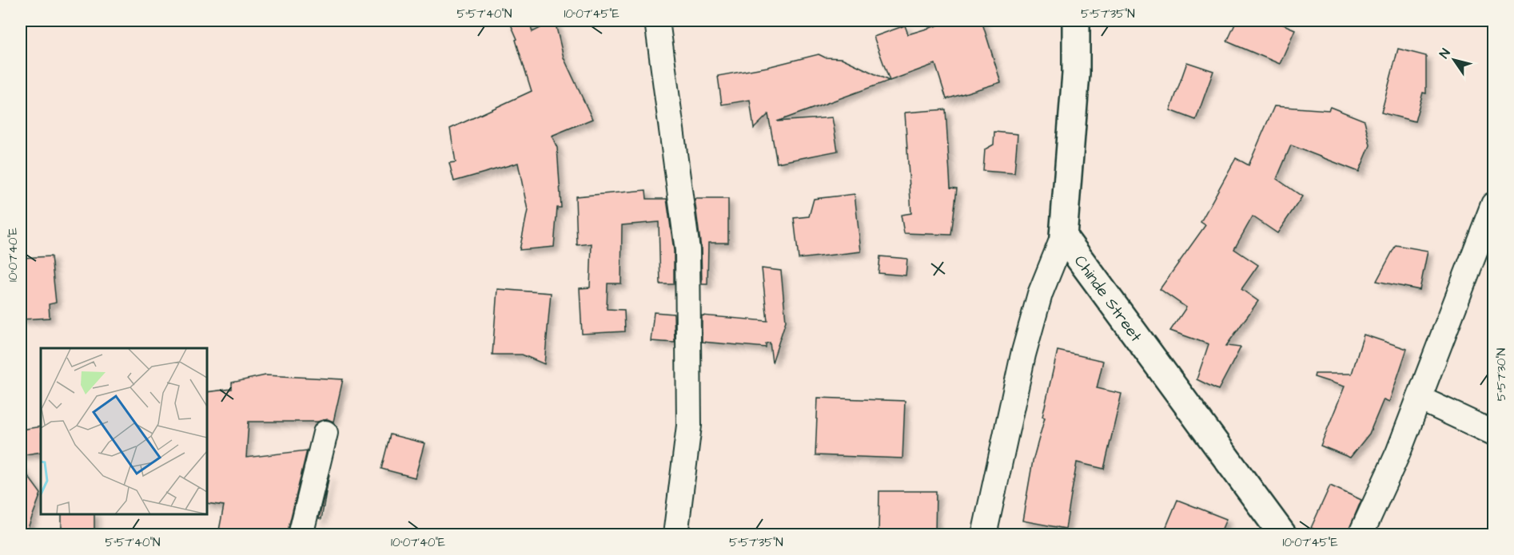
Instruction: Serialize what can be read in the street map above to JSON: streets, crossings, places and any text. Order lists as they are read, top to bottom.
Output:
{
  "streets": {
    "street": ["Chinde Street"]
  },
  "north": "top left",
  "coordinates": [
    "5°57'40\"N",
    "10°07'45\"E",
    "5°57'35\"N",
    "10°07'40\"E",
    "5°57'30\"N"
  ]
}
